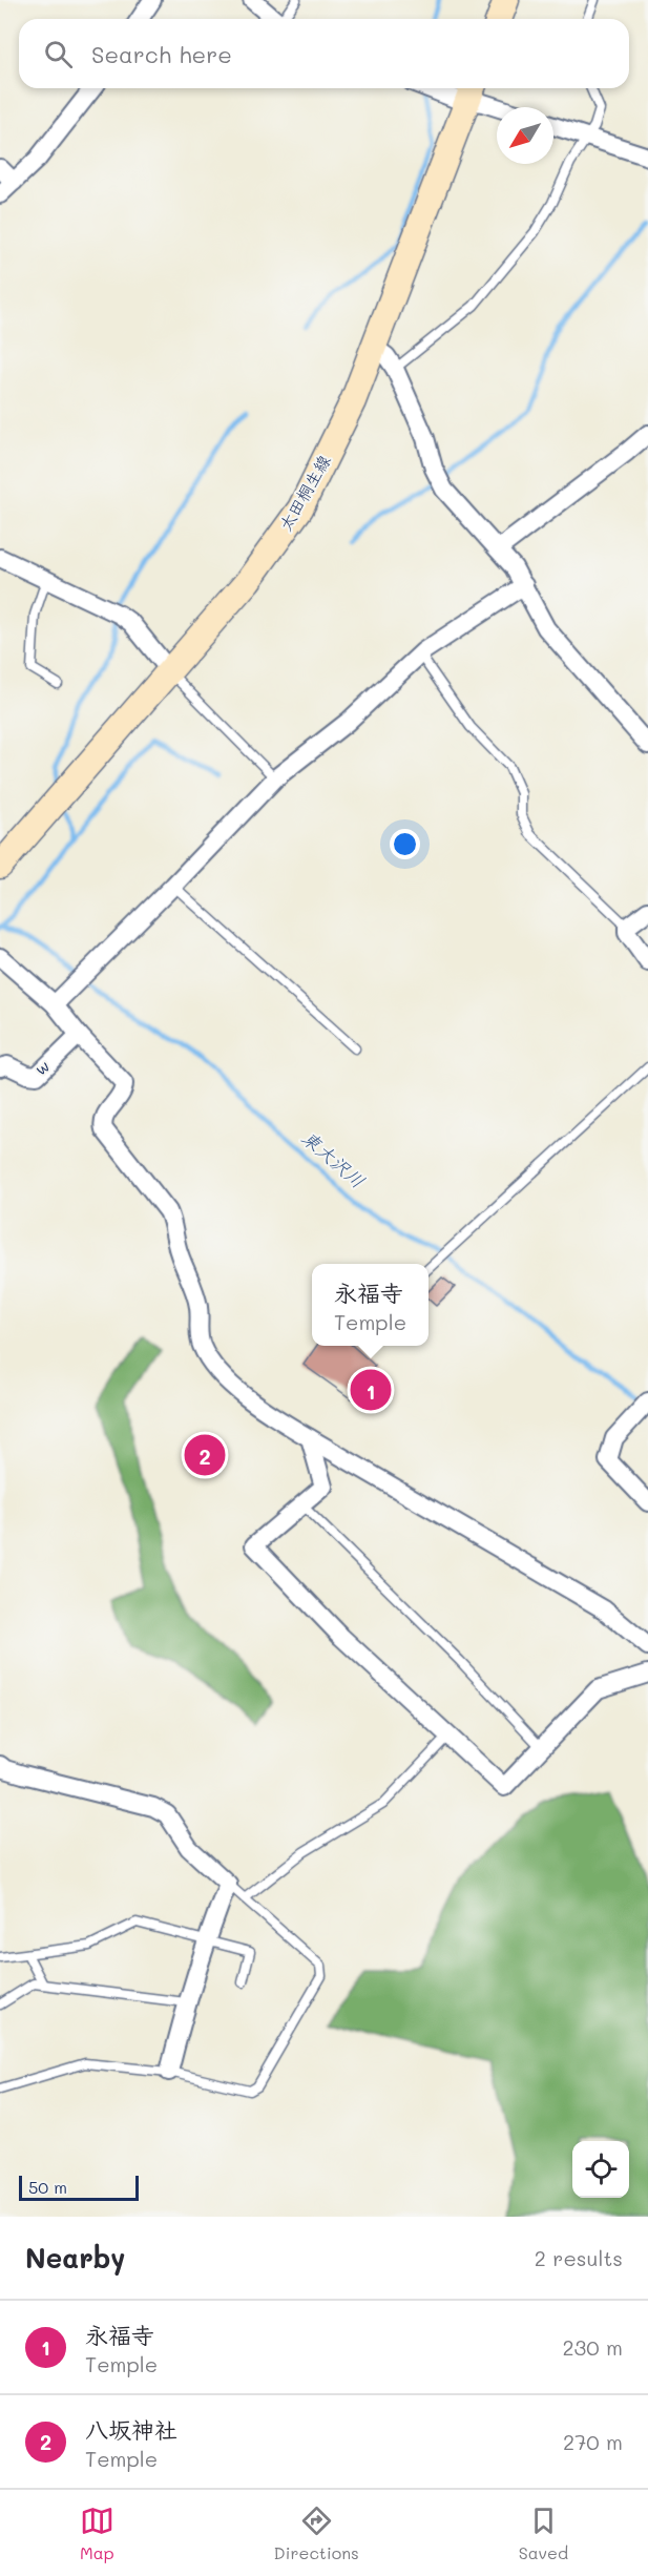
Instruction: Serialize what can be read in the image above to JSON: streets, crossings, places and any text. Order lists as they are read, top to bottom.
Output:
{
  "streets": {
    "main road": ["太田桐生線"],
    "street": ["w"]
  },
  "water": ["東大沢川"],
  "scale_bar": "50 m",
  "north": "bottom left",
  "page": {
    "search": "Search here",
    "popup": ["永福寺", "Temple"],
    "pins": ["1", "2"],
    "scale": "50 m",
    "heading": ["Nearby", "2 results"],
    "list": [
      {
        "mark": "1",
        "name": "永福寺",
        "note": "Temple",
        "value": "230 m"
      },
      {
        "mark": "2",
        "name": "八坂神社",
        "note": "Temple",
        "value": "270 m"
      }
    ],
    "nav": ["Map", "Directions", "Saved"]
  }
}
